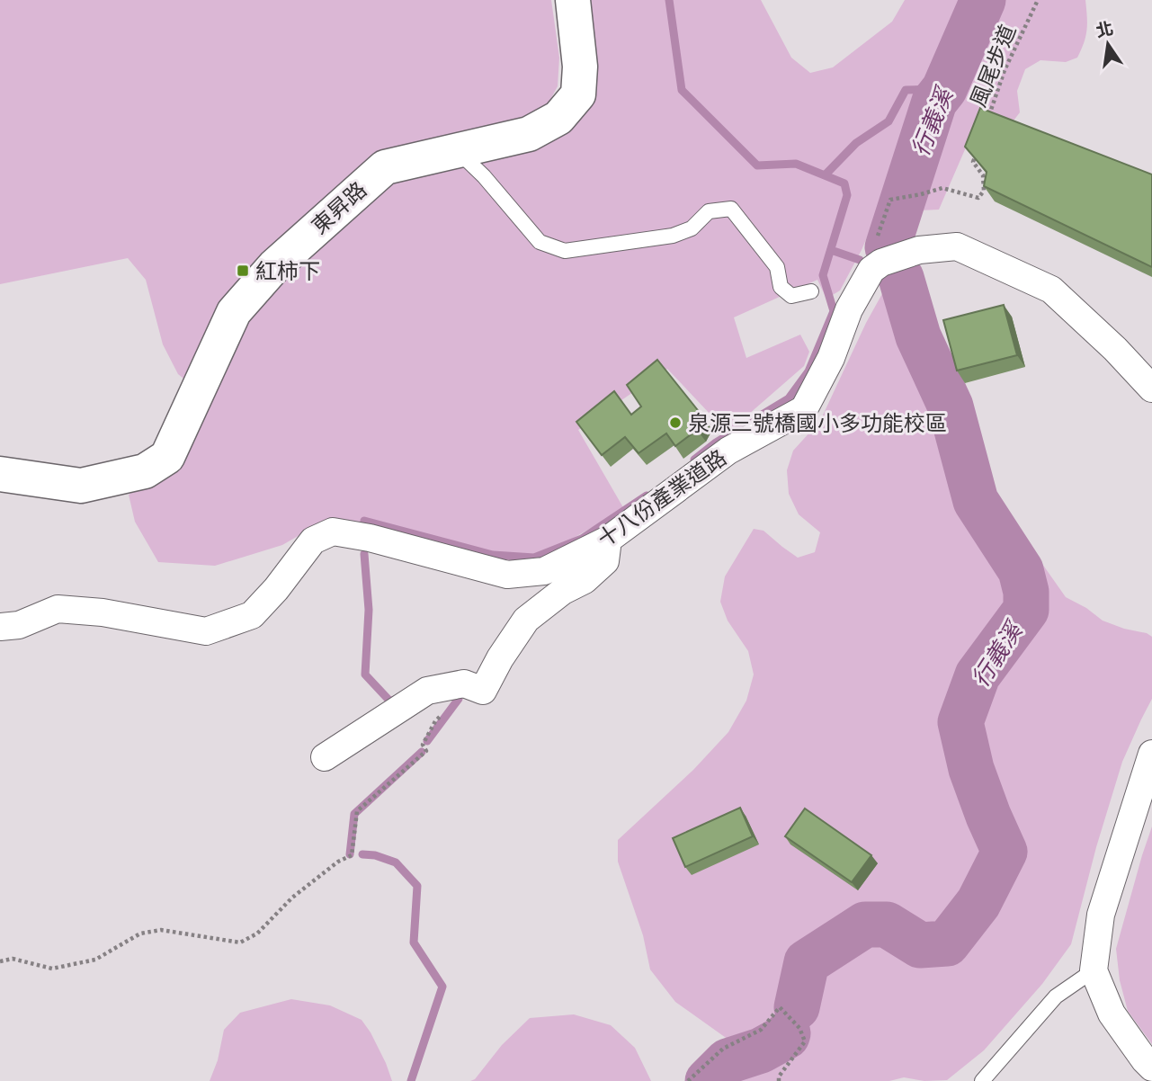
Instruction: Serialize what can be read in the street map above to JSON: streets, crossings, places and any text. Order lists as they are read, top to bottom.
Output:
{
  "streets": {
    "street": ["東昇路", "十八份產業道路"],
    "path": ["風尾步道"]
  },
  "water": ["行義溪"],
  "places": {
    "transit": ["紅柿下"],
    "other": ["泉源三號橋國小多功能校區"]
  },
  "north": "top"
}
